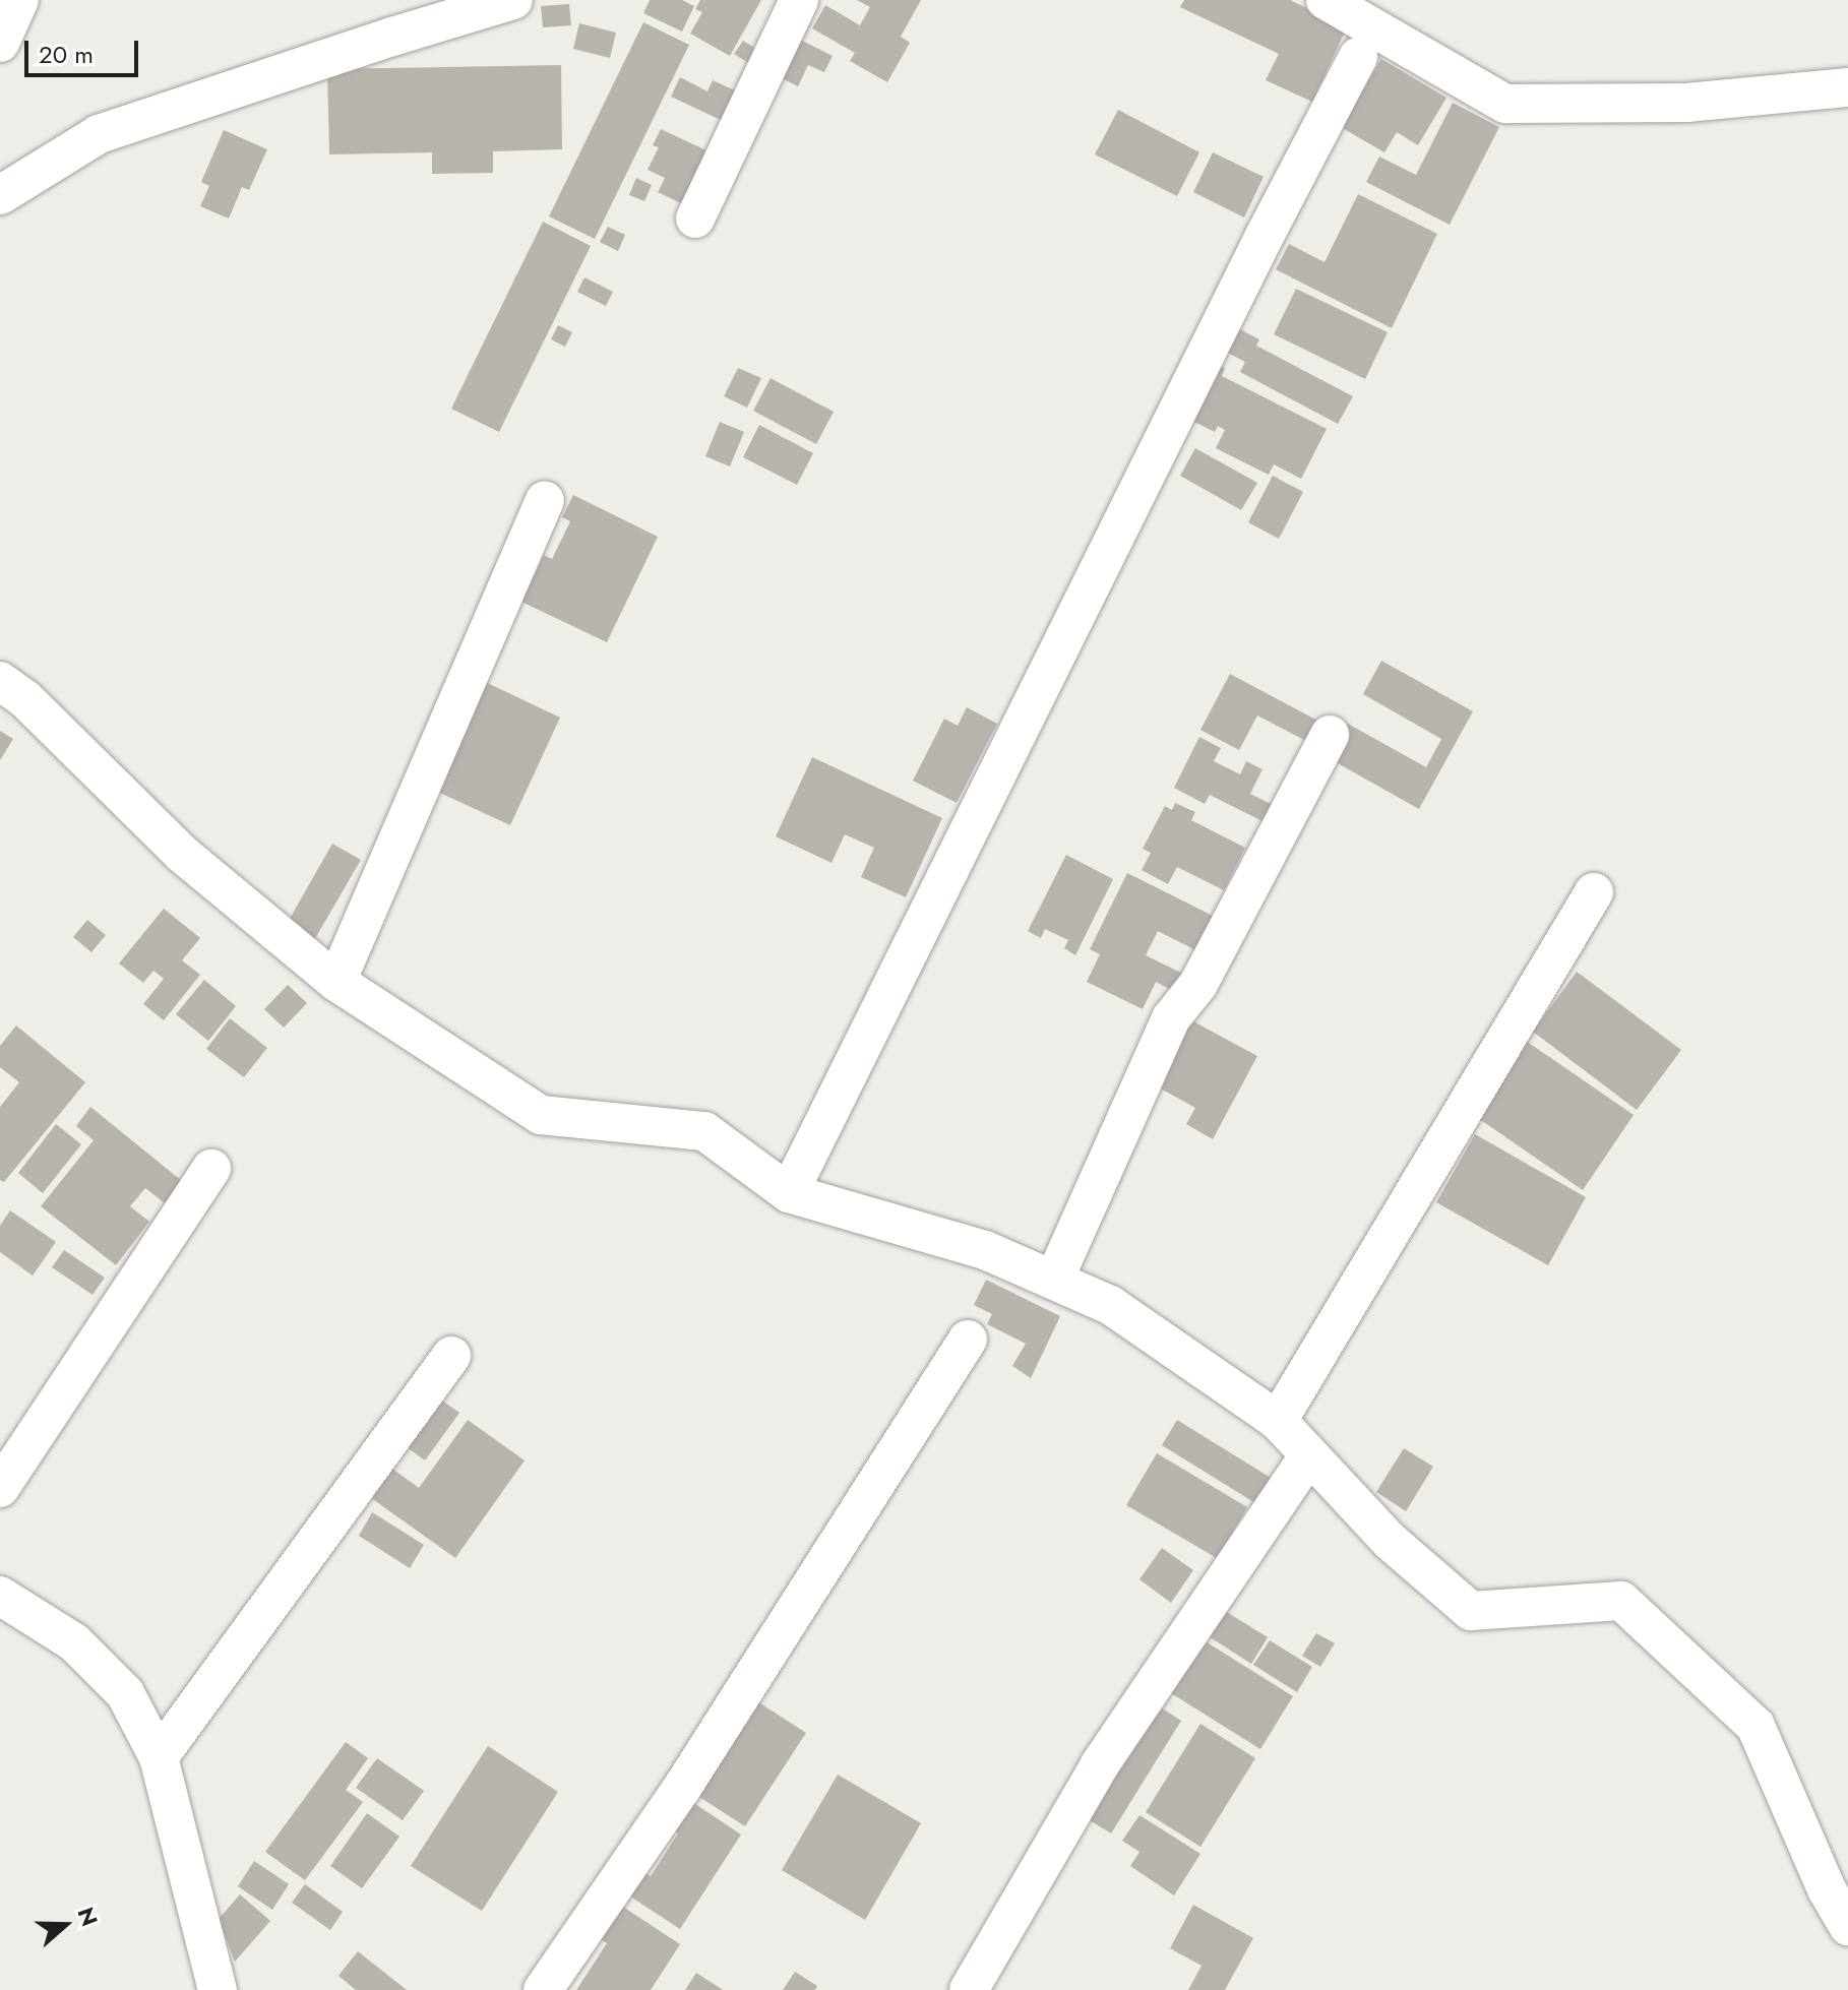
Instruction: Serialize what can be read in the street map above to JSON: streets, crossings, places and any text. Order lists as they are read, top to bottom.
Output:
{
  "scale_bar": "20 m",
  "north": "right"
}
